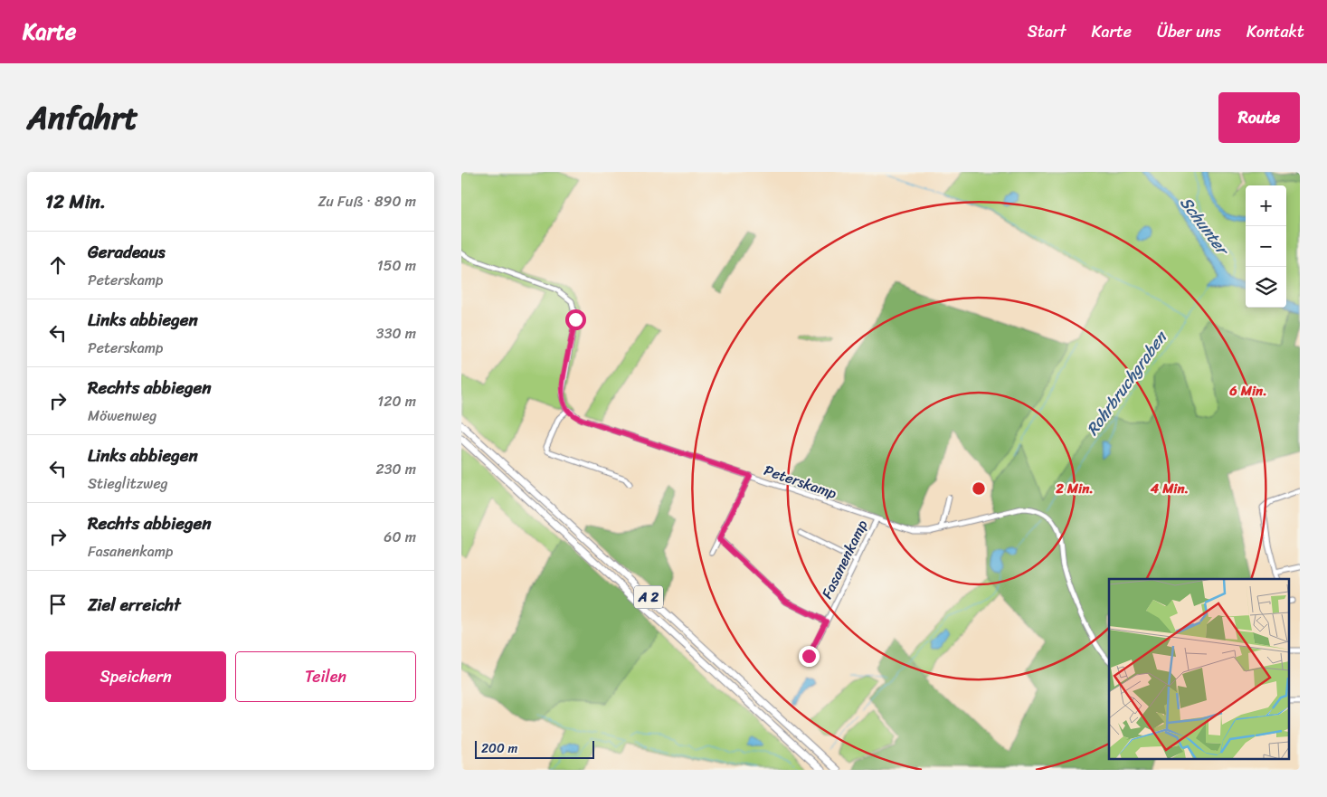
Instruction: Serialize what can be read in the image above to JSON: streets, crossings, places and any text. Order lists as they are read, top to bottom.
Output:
{
  "streets": {
    "highway": ["A 2"],
    "street": ["Peterskamp", "Fasanenkamp"]
  },
  "crossings": [
    ["Peterskamp", "Fasanenkamp"]
  ],
  "water": ["Schunter", "Rohrbruchgraben"],
  "scale_bar": "200 m",
  "page": {
    "header": "Karte",
    "nav": [
      "Start",
      "Karte",
      "Über uns",
      "Kontakt"
    ],
    "title": "Anfahrt",
    "buttons": [
      "Route",
      ["Speichern", "Teilen"]
    ],
    "heading": ["12 Min.", "Zu Fuß · 890 m"],
    "map_buttons": ["+", "−"],
    "list": [
      ["Geradeaus", "Peterskamp", "150 m"],
      ["Links abbiegen", "Peterskamp", "330 m"],
      ["Rechts abbiegen", "Möwenweg", "120 m"],
      ["Links abbiegen", "Stieglitzweg", "230 m"],
      ["Rechts abbiegen", "Fasanenkamp", "60 m"],
      "Ziel erreicht"
    ],
    "scale": "200 m"
  },
  "rings": ["6 Min.", "2 Min.", "4 Min."]
}
